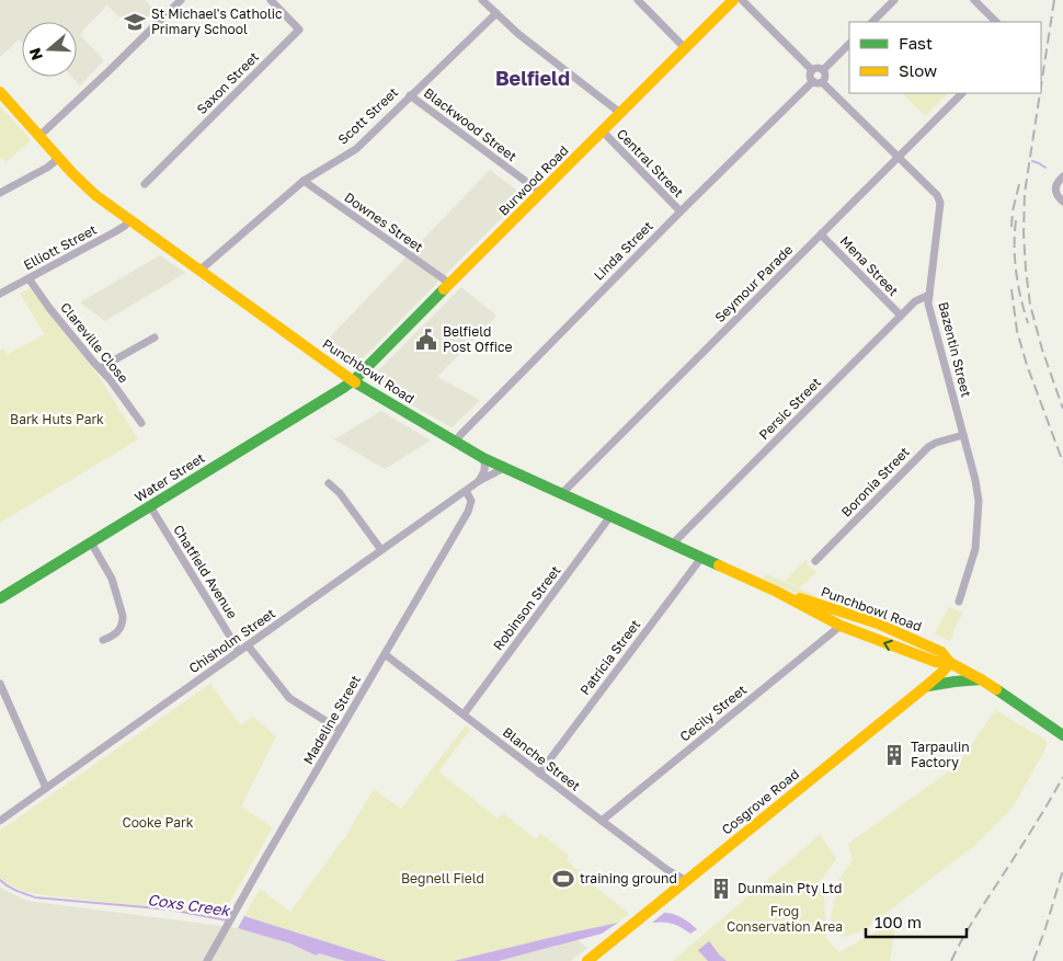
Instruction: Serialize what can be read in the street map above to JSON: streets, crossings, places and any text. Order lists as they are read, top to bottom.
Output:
{
  "streets": {
    "main road": [
      "Burwood Road",
      "Punchbowl Road",
      "Water Street",
      "Cosgrove Road"
    ],
    "street": [
      "Saxon Street",
      "Scott Street",
      "Blackwood Street",
      "Central Street",
      "Downes Street",
      "Elliott Street",
      "Linda Street",
      "Mena Street",
      "Seymour Parade",
      "Clareville Close",
      "Bazentin Street",
      "Persic Street",
      "Boronia Street",
      "Chatfield Avenue",
      "Robinson Street",
      "Chisholm Street",
      "Patricia Street",
      "Cecily Street",
      "Madeline Street",
      "Blanche Street"
    ]
  },
  "crossings": [
    ["Scott Street", "Blackwood Street"],
    ["Scott Street", "Downes Street"],
    ["Scott Street", "Punchbowl Road"],
    ["Blackwood Street", "Burwood Road"],
    ["Central Street", "Burwood Road"],
    ["Central Street", "Linda Street"],
    ["Burwood Road", "Downes Street"],
    ["Burwood Road", "Punchbowl Road"],
    ["Burwood Road", "Water Street"],
    ["Elliott Street", "Clareville Close"],
    ["Elliott Street", "Punchbowl Road"],
    ["Linda Street", "Bazentin Street"],
    ["Linda Street", "Punchbowl Road"],
    ["Mena Street", "Seymour Parade"],
    ["Mena Street", "Persic Street"],
    ["Seymour Parade", "Bazentin Street"],
    ["Seymour Parade", "Punchbowl Road"],
    ["Bazentin Street", "Persic Street"],
    ["Bazentin Street", "Boronia Street"],
    ["Punchbowl Road", "Persic Street"],
    ["Punchbowl Road", "Water Street"],
    ["Punchbowl Road", "Robinson Street"],
    ["Punchbowl Road", "Chisholm Street"],
    ["Punchbowl Road", "Patricia Street"],
    ["Punchbowl Road", "Cecily Street"],
    ["Punchbowl Road", "Cosgrove Road"],
    ["Water Street", "Chatfield Avenue"],
    ["Chatfield Avenue", "Chisholm Street"],
    ["Robinson Street", "Blanche Street"],
    ["Chisholm Street", "Madeline Street"],
    ["Patricia Street", "Blanche Street"],
    ["Cecily Street", "Blanche Street"],
    ["Madeline Street", "Blanche Street"],
    ["Blanche Street", "Cosgrove Road"]
  ],
  "districts": ["Belfield"],
  "water": ["Coxs Creek"],
  "parks": [
    "Bark Huts Park",
    "Cooke Park",
    "Begnell Field",
    "Frog Conservation Area"
  ],
  "places": {
    "school or university": ["St Michael's Catholic Primary School"],
    "public building": ["Belfield Post Office"],
    "building": ["Tarpaulin Factory", "Dunmain Pty Ltd"],
    "sports": ["training ground"]
  },
  "legend": ["Fast", "Slow"],
  "scale_bar": "100 m",
  "north": "left"
}
